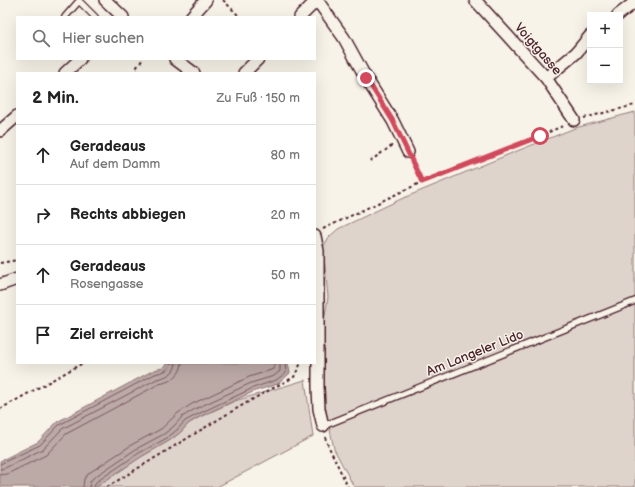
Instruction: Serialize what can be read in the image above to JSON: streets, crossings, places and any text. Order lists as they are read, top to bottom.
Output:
{
  "streets": {
    "street": ["Voigtgasse"],
    "lane": ["Am Langeler Lido"]
  },
  "page": {
    "map_buttons": ["+", "−"],
    "search": "Hier suchen",
    "heading": ["2 Min.", "Zu Fuß · 150 m"],
    "list": [
      ["Geradeaus", "Auf dem Damm", "80 m"],
      ["Rechts abbiegen", "20 m"],
      ["Geradeaus", "Rosengasse", "50 m"],
      "Ziel erreicht"
    ]
  }
}
